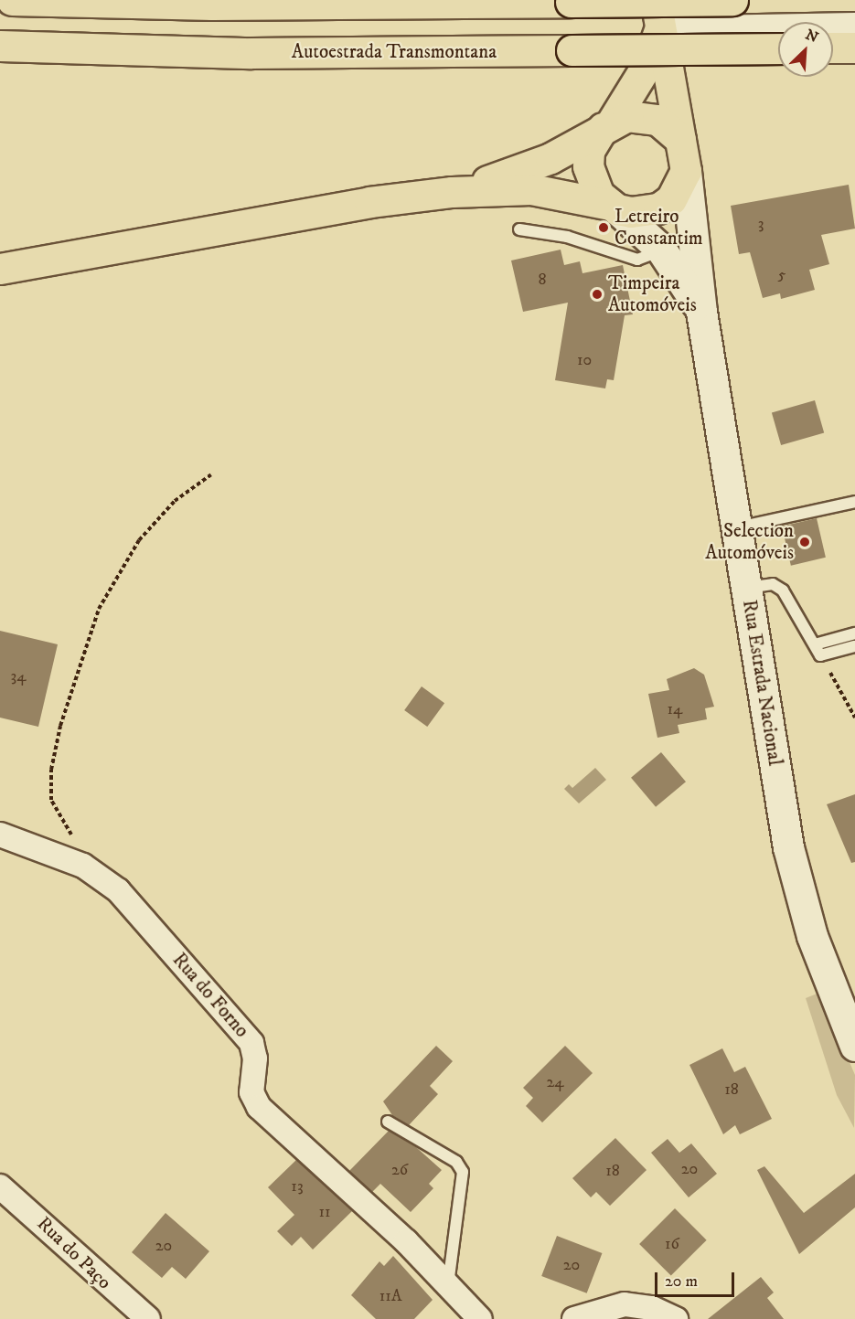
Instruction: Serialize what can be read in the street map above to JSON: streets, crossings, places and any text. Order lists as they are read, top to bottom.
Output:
{
  "streets": {
    "main road": ["Autoestrada Transmontana", "Rua Estrada Nacional"],
    "street": ["Rua do Forno", "Rua do Paço"]
  },
  "places": ["Letreiro Constantim", "Timpeira Automóveis", "Selection Automóveis"],
  "house_numbers": [
    "3",
    "5",
    "8",
    "10",
    "34",
    "14",
    "24",
    "18",
    "20",
    "26",
    "18",
    "13",
    "11",
    "16",
    "20",
    "20",
    "11A"
  ],
  "scale_bar": "20 m",
  "north": "top right"
}
